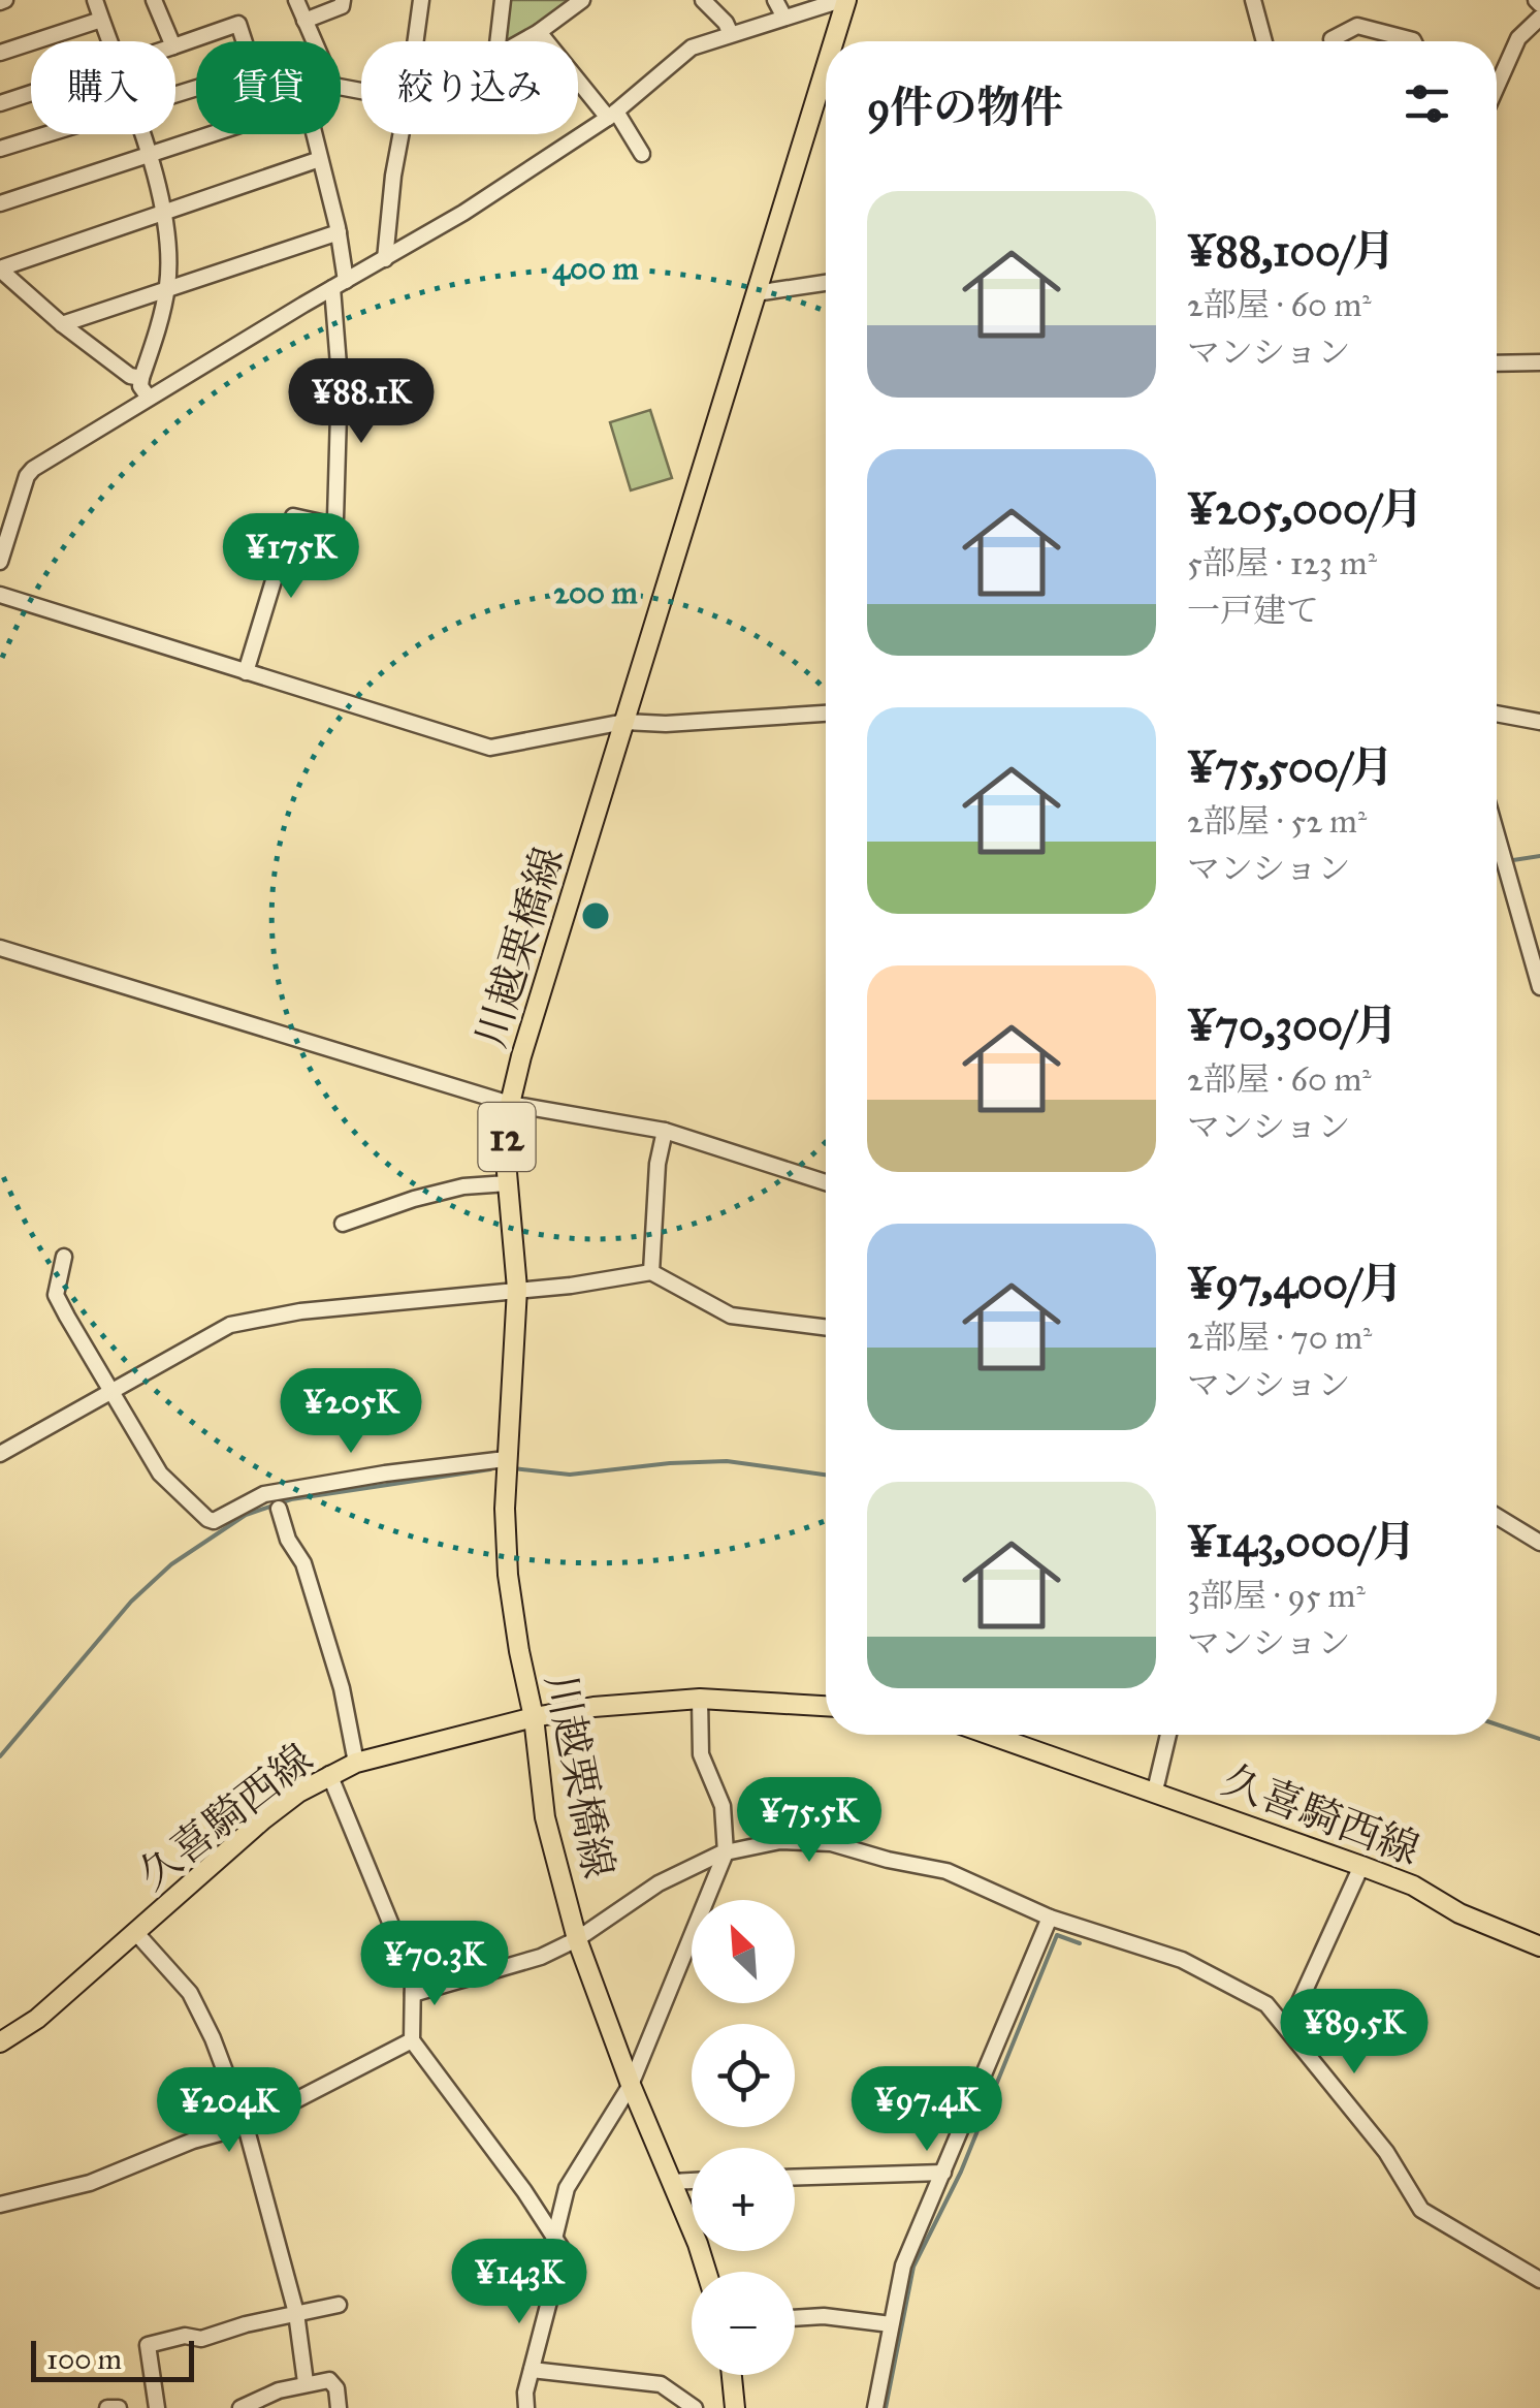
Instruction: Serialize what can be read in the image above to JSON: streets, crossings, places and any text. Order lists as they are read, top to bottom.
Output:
{
  "streets": {
    "main road": ["川越栗橋線", "12", "久喜騎西線"]
  },
  "crossings": [
    ["川越栗橋線", "久喜騎西線"]
  ],
  "scale_bar": "100 m",
  "north": "top left",
  "page": {
    "chip": ["購入", "賃貸", "絞り込み"],
    "heading": "9件の物件",
    "list": [
      {
        "name": "¥88,100/月",
        "note": "2部屋 · 60 m² · マンション"
      },
      {
        "name": "¥205,000/月",
        "note": "5部屋 · 123 m² · 一戸建て"
      },
      {
        "name": "¥75,500/月",
        "note": "2部屋 · 52 m² · マンション"
      },
      {
        "name": "¥70,300/月",
        "note": "2部屋 · 60 m² · マンション"
      },
      {
        "name": "¥97,400/月",
        "note": "2部屋 · 70 m² · マンション"
      },
      {
        "name": "¥143,000/月",
        "note": "3部屋 · 95 m² · マンション"
      }
    ],
    "price": [
      "¥88.1K",
      "¥175K",
      "¥205K",
      "¥75.5K",
      "¥70.3K",
      "¥89.5K",
      "¥97.4K",
      "¥204K",
      "¥143K"
    ],
    "map_buttons": ["+", "−"],
    "scale": "100 m"
  },
  "rings": ["400 m", "200 m"]
}
